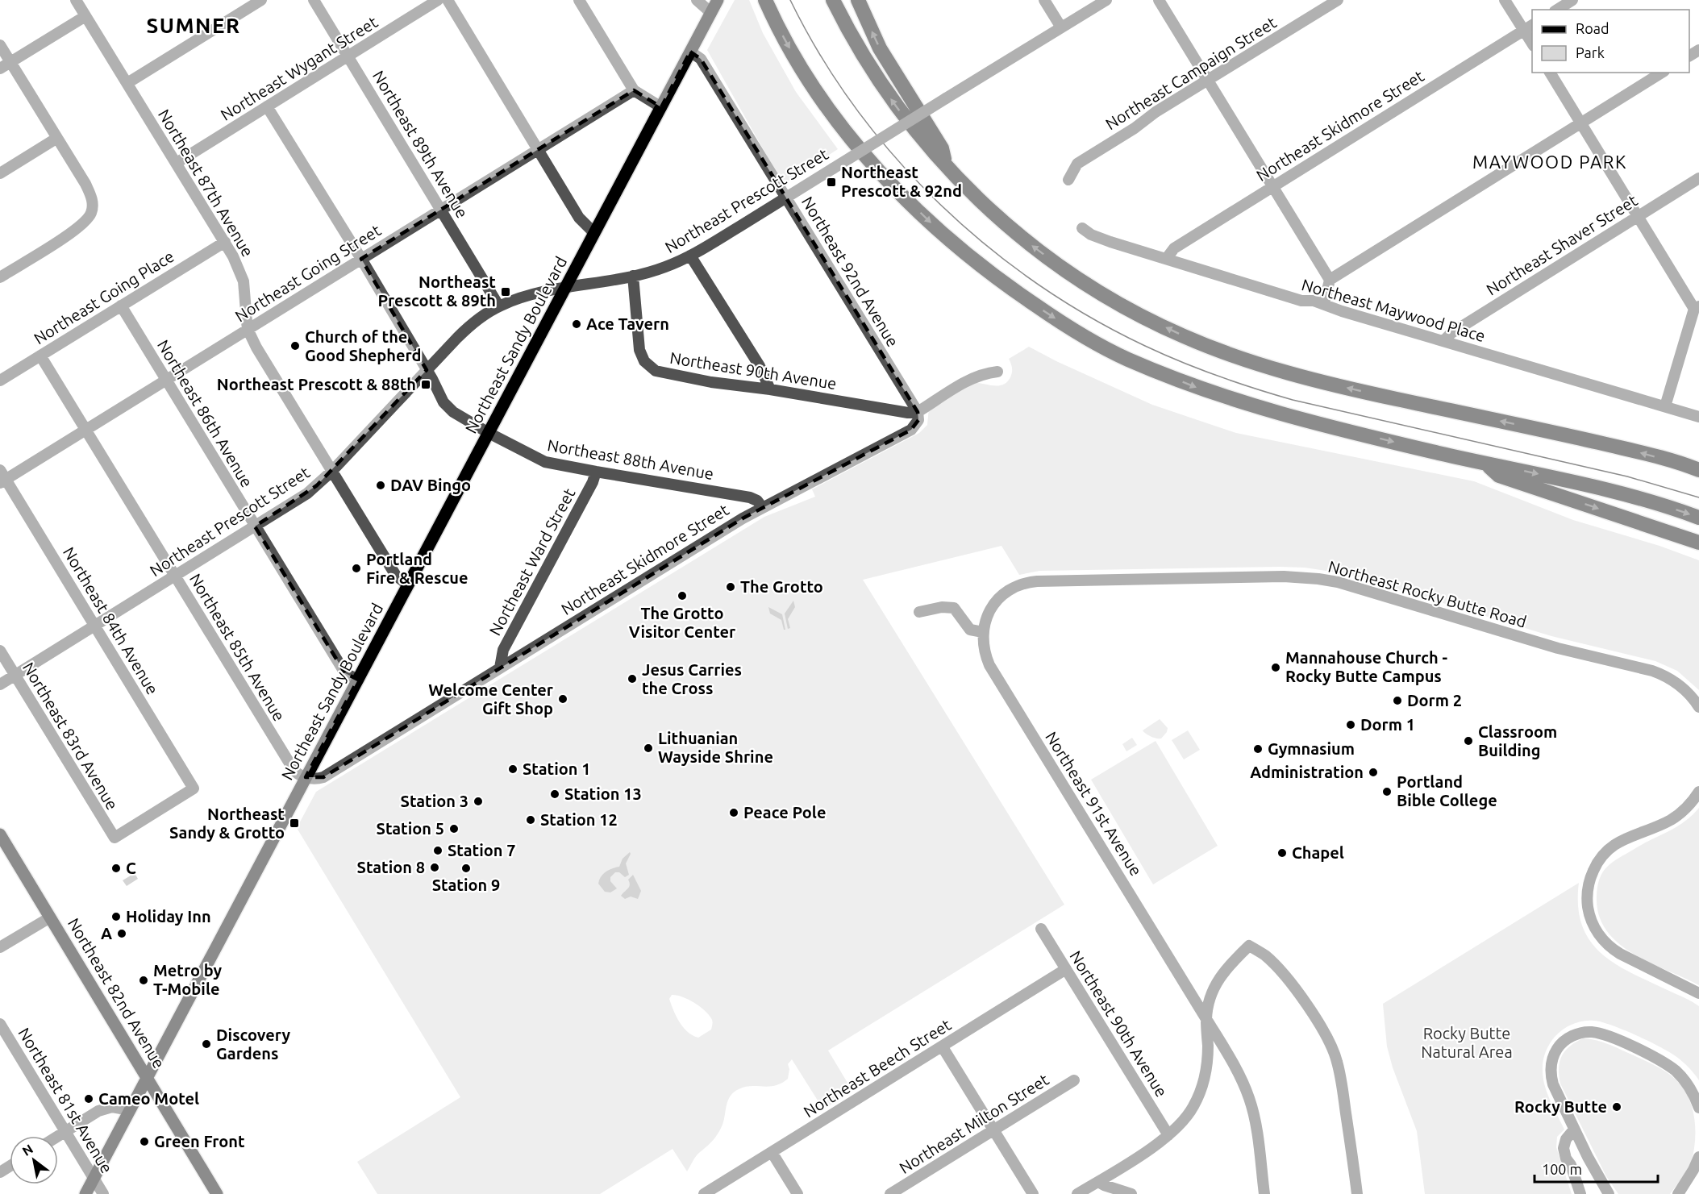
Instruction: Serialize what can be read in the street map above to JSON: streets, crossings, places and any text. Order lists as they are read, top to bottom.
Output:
{
  "streets": {
    "main road": ["Northeast Sandy Boulevard", "Northeast 82nd Avenue"],
    "street": [
      "Northeast Wygant Street",
      "Northeast Campaign Street",
      "Northeast Skidmore Street",
      "Northeast 89th Avenue",
      "Northeast 87th Avenue",
      "Northeast Prescott Street",
      "Northeast Shaver Street",
      "Northeast 92nd Avenue",
      "Northeast Going Street",
      "Northeast Going Place",
      "Northeast Maywood Place",
      "Northeast 90th Avenue",
      "Northeast 86th Avenue",
      "Northeast 88th Avenue",
      "Northeast Ward Street",
      "Northeast Rocky Butte Road",
      "Northeast 84th Avenue",
      "Northeast 85th Avenue",
      "Northeast 83rd Avenue",
      "Northeast 91st Avenue",
      "Northeast Beech Street",
      "Northeast 81st Avenue",
      "Northeast Milton Street"
    ]
  },
  "crossings": [
    ["Northeast Wygant Street", "Northeast 89th Avenue"],
    ["Northeast Wygant Street", "Northeast 87th Avenue"],
    ["Northeast Wygant Street", "Northeast 88th Avenue"],
    ["Northeast Skidmore Street", "Northeast 92nd Avenue"],
    ["Northeast Skidmore Street", "Northeast Maywood Place"],
    ["Northeast Skidmore Street", "Northeast Sandy Boulevard"],
    ["Northeast Skidmore Street", "Northeast 90th Avenue"],
    ["Northeast Skidmore Street", "Northeast 88th Avenue"],
    ["Northeast Skidmore Street", "Northeast Ward Street"],
    ["Northeast Skidmore Street", "Northeast 85th Avenue"],
    ["Northeast 89th Avenue", "Northeast Prescott Street"],
    ["Northeast 89th Avenue", "Northeast Going Street"],
    ["Northeast 87th Avenue", "Northeast Prescott Street"],
    ["Northeast 87th Avenue", "Northeast Going Street"],
    ["Northeast 87th Avenue", "Northeast Going Place"],
    ["Northeast 87th Avenue", "Northeast Sandy Boulevard"],
    ["Northeast Prescott Street", "Northeast 92nd Avenue"],
    ["Northeast Prescott Street", "Northeast Sandy Boulevard"],
    ["Northeast Prescott Street", "Northeast 90th Avenue"],
    ["Northeast Prescott Street", "Northeast 86th Avenue"],
    ["Northeast Prescott Street", "Northeast 88th Avenue"],
    ["Northeast Prescott Street", "Northeast 84th Avenue"],
    ["Northeast Prescott Street", "Northeast 85th Avenue"],
    ["Northeast Prescott Street", "Northeast 83rd Avenue"],
    ["Northeast Shaver Street", "Northeast Maywood Place"],
    ["Northeast 92nd Avenue", "Northeast Sandy Boulevard"],
    ["Northeast 92nd Avenue", "Northeast 90th Avenue"],
    ["Northeast Going Street", "Northeast 86th Avenue"],
    ["Northeast Going Street", "Northeast 88th Avenue"],
    ["Northeast Going Street", "Northeast 84th Avenue"],
    ["Northeast Going Street", "Northeast 85th Avenue"],
    ["Northeast Going Place", "Northeast 86th Avenue"],
    ["Northeast Going Place", "Northeast 85th Avenue"],
    ["Northeast Sandy Boulevard", "Northeast 86th Avenue"],
    ["Northeast Sandy Boulevard", "Northeast 88th Avenue"],
    ["Northeast Sandy Boulevard", "Northeast 85th Avenue"],
    ["Northeast Sandy Boulevard", "Northeast 82nd Avenue"],
    ["Northeast Sandy Boulevard", "Northeast 81st Avenue"],
    ["Northeast 90th Avenue", "Northeast Beech Street"],
    ["Northeast 88th Avenue", "Northeast Ward Street"],
    ["Northeast Rocky Butte Road", "Northeast 91st Avenue"],
    ["Northeast 84th Avenue", "Northeast 83rd Avenue"]
  ],
  "districts": ["SUMNER", "MAYWOOD PARK"],
  "parks": ["Rocky Butte Natural Area"],
  "places": {
    "transit": [
      "Northeast Prescott & 92nd",
      "Northeast Prescott & 89th",
      "Northeast Prescott & 88th",
      "Northeast Sandy & Grotto"
    ],
    "other": [
      "Ace Tavern",
      "Church of the Good Shepherd",
      "DAV Bingo",
      "Portland Fire & Rescue",
      "The Grotto",
      "The Grotto Visitor Center",
      "Mannahouse Church - Rocky Butte Campus",
      "Jesus Carries the Cross",
      "Welcome Center Gift Shop",
      "Dorm 2",
      "Dorm 1",
      "Classroom Building",
      "Lithuanian Wayside Shrine",
      "Gymnasium",
      "Station 1",
      "Administration",
      "Portland Bible College",
      "Station 13",
      "Station 3",
      "Peace Pole",
      "Station 12",
      "Station 5",
      "Station 7",
      "Chapel",
      "Station 8",
      "C",
      "Station 9",
      "Holiday Inn",
      "A",
      "Metro by T-Mobile",
      "Discovery Gardens",
      "Cameo Motel",
      "Rocky Butte",
      "Green Front"
    ]
  },
  "legend": ["Road", "Park"],
  "scale_bar": "100 m",
  "north": "top left"
}
